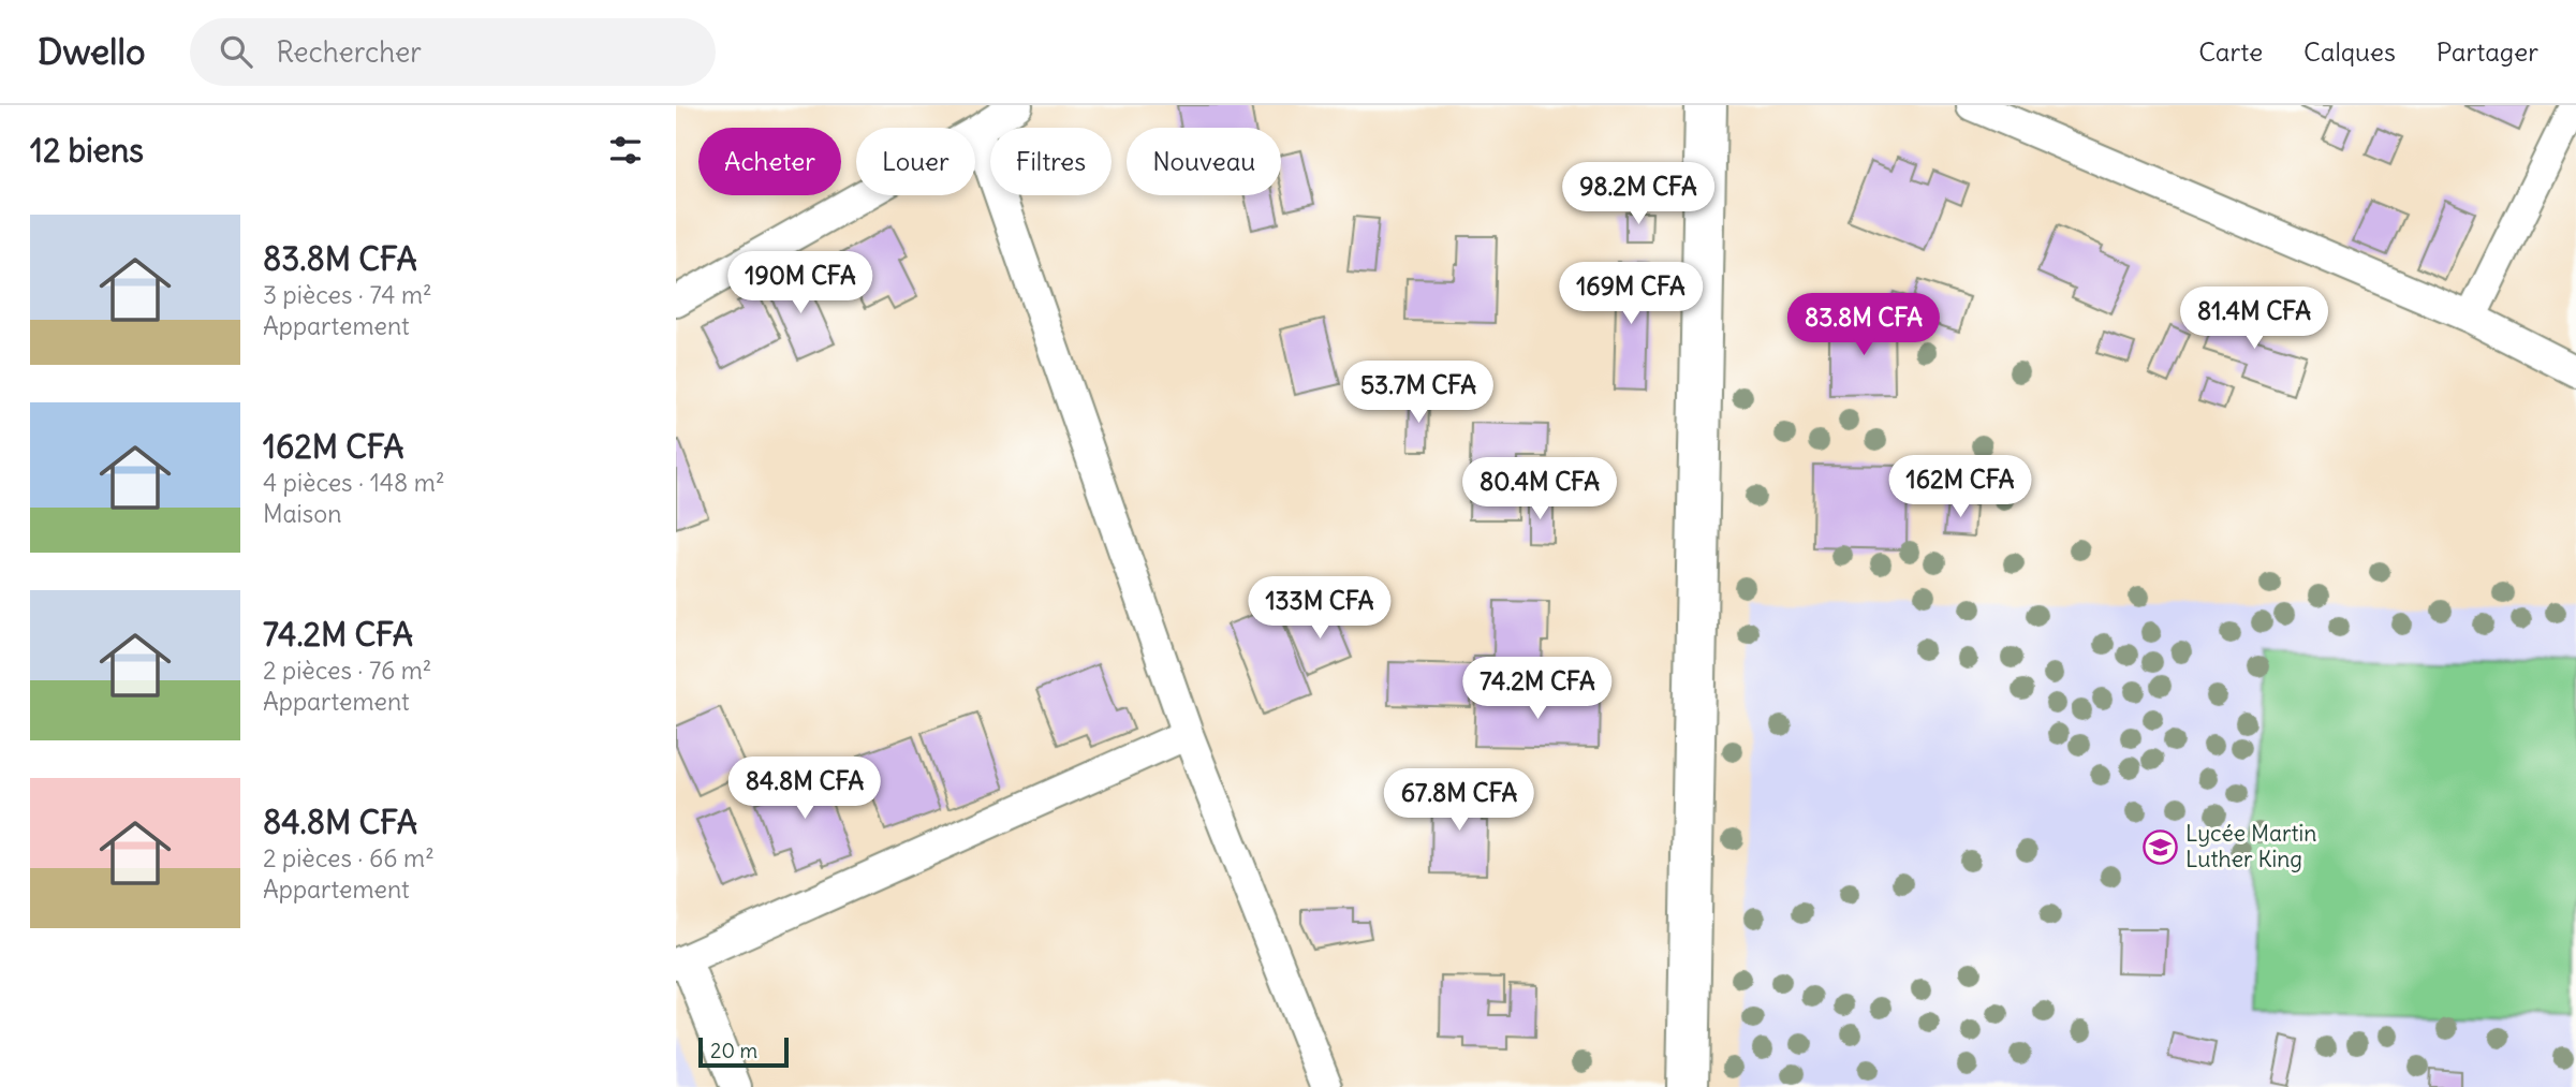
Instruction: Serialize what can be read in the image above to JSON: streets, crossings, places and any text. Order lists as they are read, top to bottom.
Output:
{
  "places": {
    "school or university": ["Lycée Martin Luther King"]
  },
  "scale_bar": "20 m",
  "page": {
    "header": "Dwello",
    "search": "Rechercher",
    "nav": ["Carte", "Calques", "Partager"],
    "heading": "12 biens",
    "chip": [
      "Acheter",
      "Louer",
      "Filtres",
      "Nouveau"
    ],
    "price": [
      "98.2M CFA",
      "190M CFA",
      "169M CFA",
      "81.4M CFA",
      "83.8M CFA",
      "53.7M CFA",
      "162M CFA",
      "80.4M CFA",
      "133M CFA",
      "74.2M CFA",
      "84.8M CFA",
      "67.8M CFA"
    ],
    "list": [
      {
        "name": "83.8M CFA",
        "note": "3 pièces · 74 m² · Appartement"
      },
      {
        "name": "162M CFA",
        "note": "4 pièces · 148 m² · Maison"
      },
      {
        "name": "74.2M CFA",
        "note": "2 pièces · 76 m² · Appartement"
      },
      {
        "name": "84.8M CFA",
        "note": "2 pièces · 66 m² · Appartement"
      }
    ],
    "scale": "20 m"
  }
}
